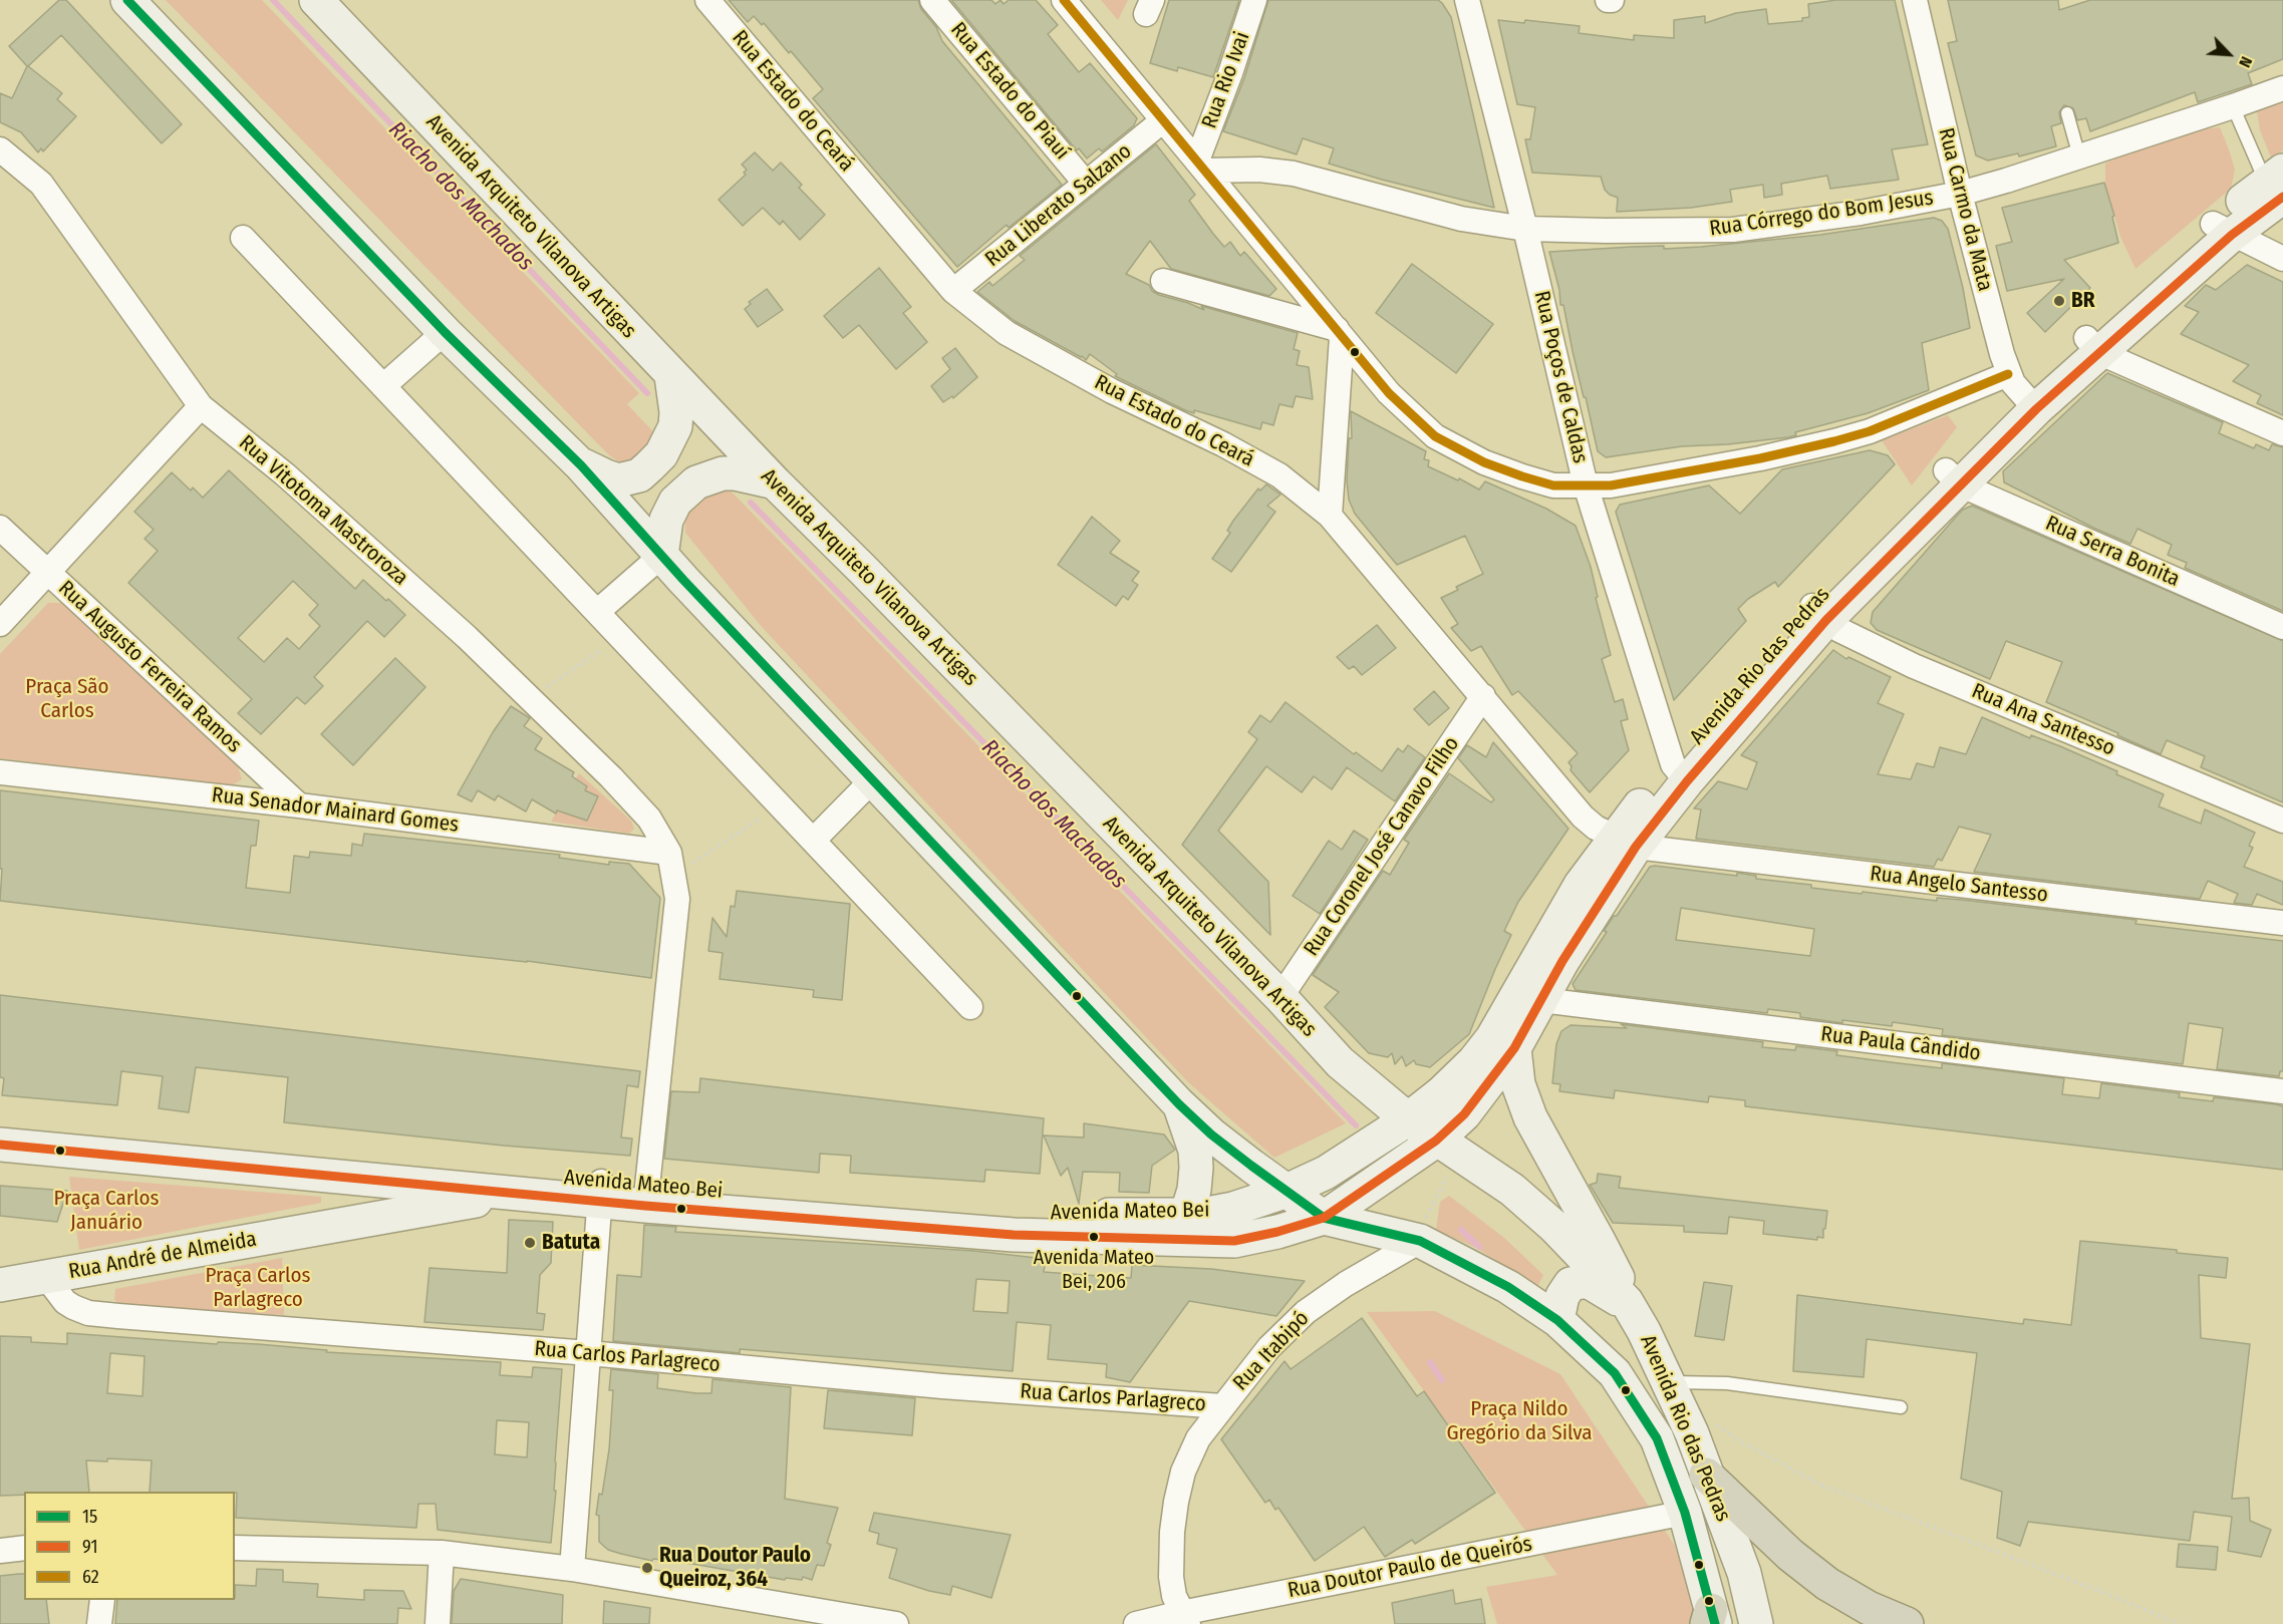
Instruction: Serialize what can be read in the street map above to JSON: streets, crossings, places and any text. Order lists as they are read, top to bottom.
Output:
{
  "streets": {
    "main road": [
      "Avenida Arquiteto Vilanova Artigas",
      "Avenida Rio das Pedras",
      "Avenida Mateo Bei",
      "Rua André de Almeida"
    ],
    "street": [
      "Rua Rio Ivai",
      "Rua Estado do Piauí",
      "Rua Estado do Ceará",
      "Rua Liberato Salzano",
      "Rua Carmo da Mata",
      "Rua Córrego do Bom Jesus",
      "Rua Poços de Caldas",
      "Rua Vitotoma Mastroroza",
      "Rua Serra Bonita",
      "Rua Augusto Ferreira Ramos",
      "Rua Ana Santesso",
      "Rua Senador Mainard Gomes",
      "Rua Coronel José Canavo Filho",
      "Rua Angelo Santesso",
      "Rua Paula Cândido",
      "Rua Itabipó",
      "Rua Carlos Parlagreco",
      "Rua Doutor Paulo de Queirós"
    ]
  },
  "crossings": [
    ["Rua Rio Ivai", "Rua Córrego do Bom Jesus"],
    ["Rua Estado do Piauí", "Rua Liberato Salzano"],
    ["Rua Estado do Ceará", "Rua Liberato Salzano"],
    ["Rua Estado do Ceará", "Avenida Rio das Pedras"],
    ["Rua Estado do Ceará", "Rua Coronel José Canavo Filho"],
    ["Rua Estado do Ceará", "Rua Angelo Santesso"],
    ["Rua Carmo da Mata", "Rua Córrego do Bom Jesus"],
    ["Rua Carmo da Mata", "Avenida Rio das Pedras"],
    ["Rua Córrego do Bom Jesus", "Rua Poços de Caldas"],
    ["Avenida Arquiteto Vilanova Artigas", "Avenida Rio das Pedras"],
    ["Avenida Arquiteto Vilanova Artigas", "Rua Coronel José Canavo Filho"],
    ["Rua Poços de Caldas", "Avenida Rio das Pedras"],
    ["Rua Vitotoma Mastroroza", "Rua Senador Mainard Gomes"],
    ["Rua Serra Bonita", "Avenida Rio das Pedras"],
    ["Avenida Rio das Pedras", "Rua Ana Santesso"],
    ["Avenida Rio das Pedras", "Rua Angelo Santesso"],
    ["Avenida Rio das Pedras", "Rua Paula Cândido"],
    ["Avenida Rio das Pedras", "Avenida Mateo Bei"],
    ["Avenida Rio das Pedras", "Rua Itabipó"],
    ["Avenida Rio das Pedras", "Rua Doutor Paulo de Queirós"],
    ["Rua Augusto Ferreira Ramos", "Rua Senador Mainard Gomes"],
    ["Avenida Mateo Bei", "Rua André de Almeida"],
    ["Rua André de Almeida", "Rua Carlos Parlagreco"],
    ["Rua Itabipó", "Rua Carlos Parlagreco"],
    ["Rua Itabipó", "Rua Doutor Paulo de Queirós"]
  ],
  "water": ["Riacho dos Machados"],
  "parks": [
    "Praça São Carlos",
    "Praça Carlos Januário",
    "Praça Carlos Parlagreco",
    "Praça Nildo Gregório da Silva"
  ],
  "places": [
    "BR",
    "Avenida Mateo Bei, 206",
    "Batuta",
    "Rua Doutor Paulo Queiroz, 364"
  ],
  "lines": ["transit line 15", "transit line 62", "transit line 91"],
  "legend": ["15", "91", "62"],
  "north": "bottom right"
}
